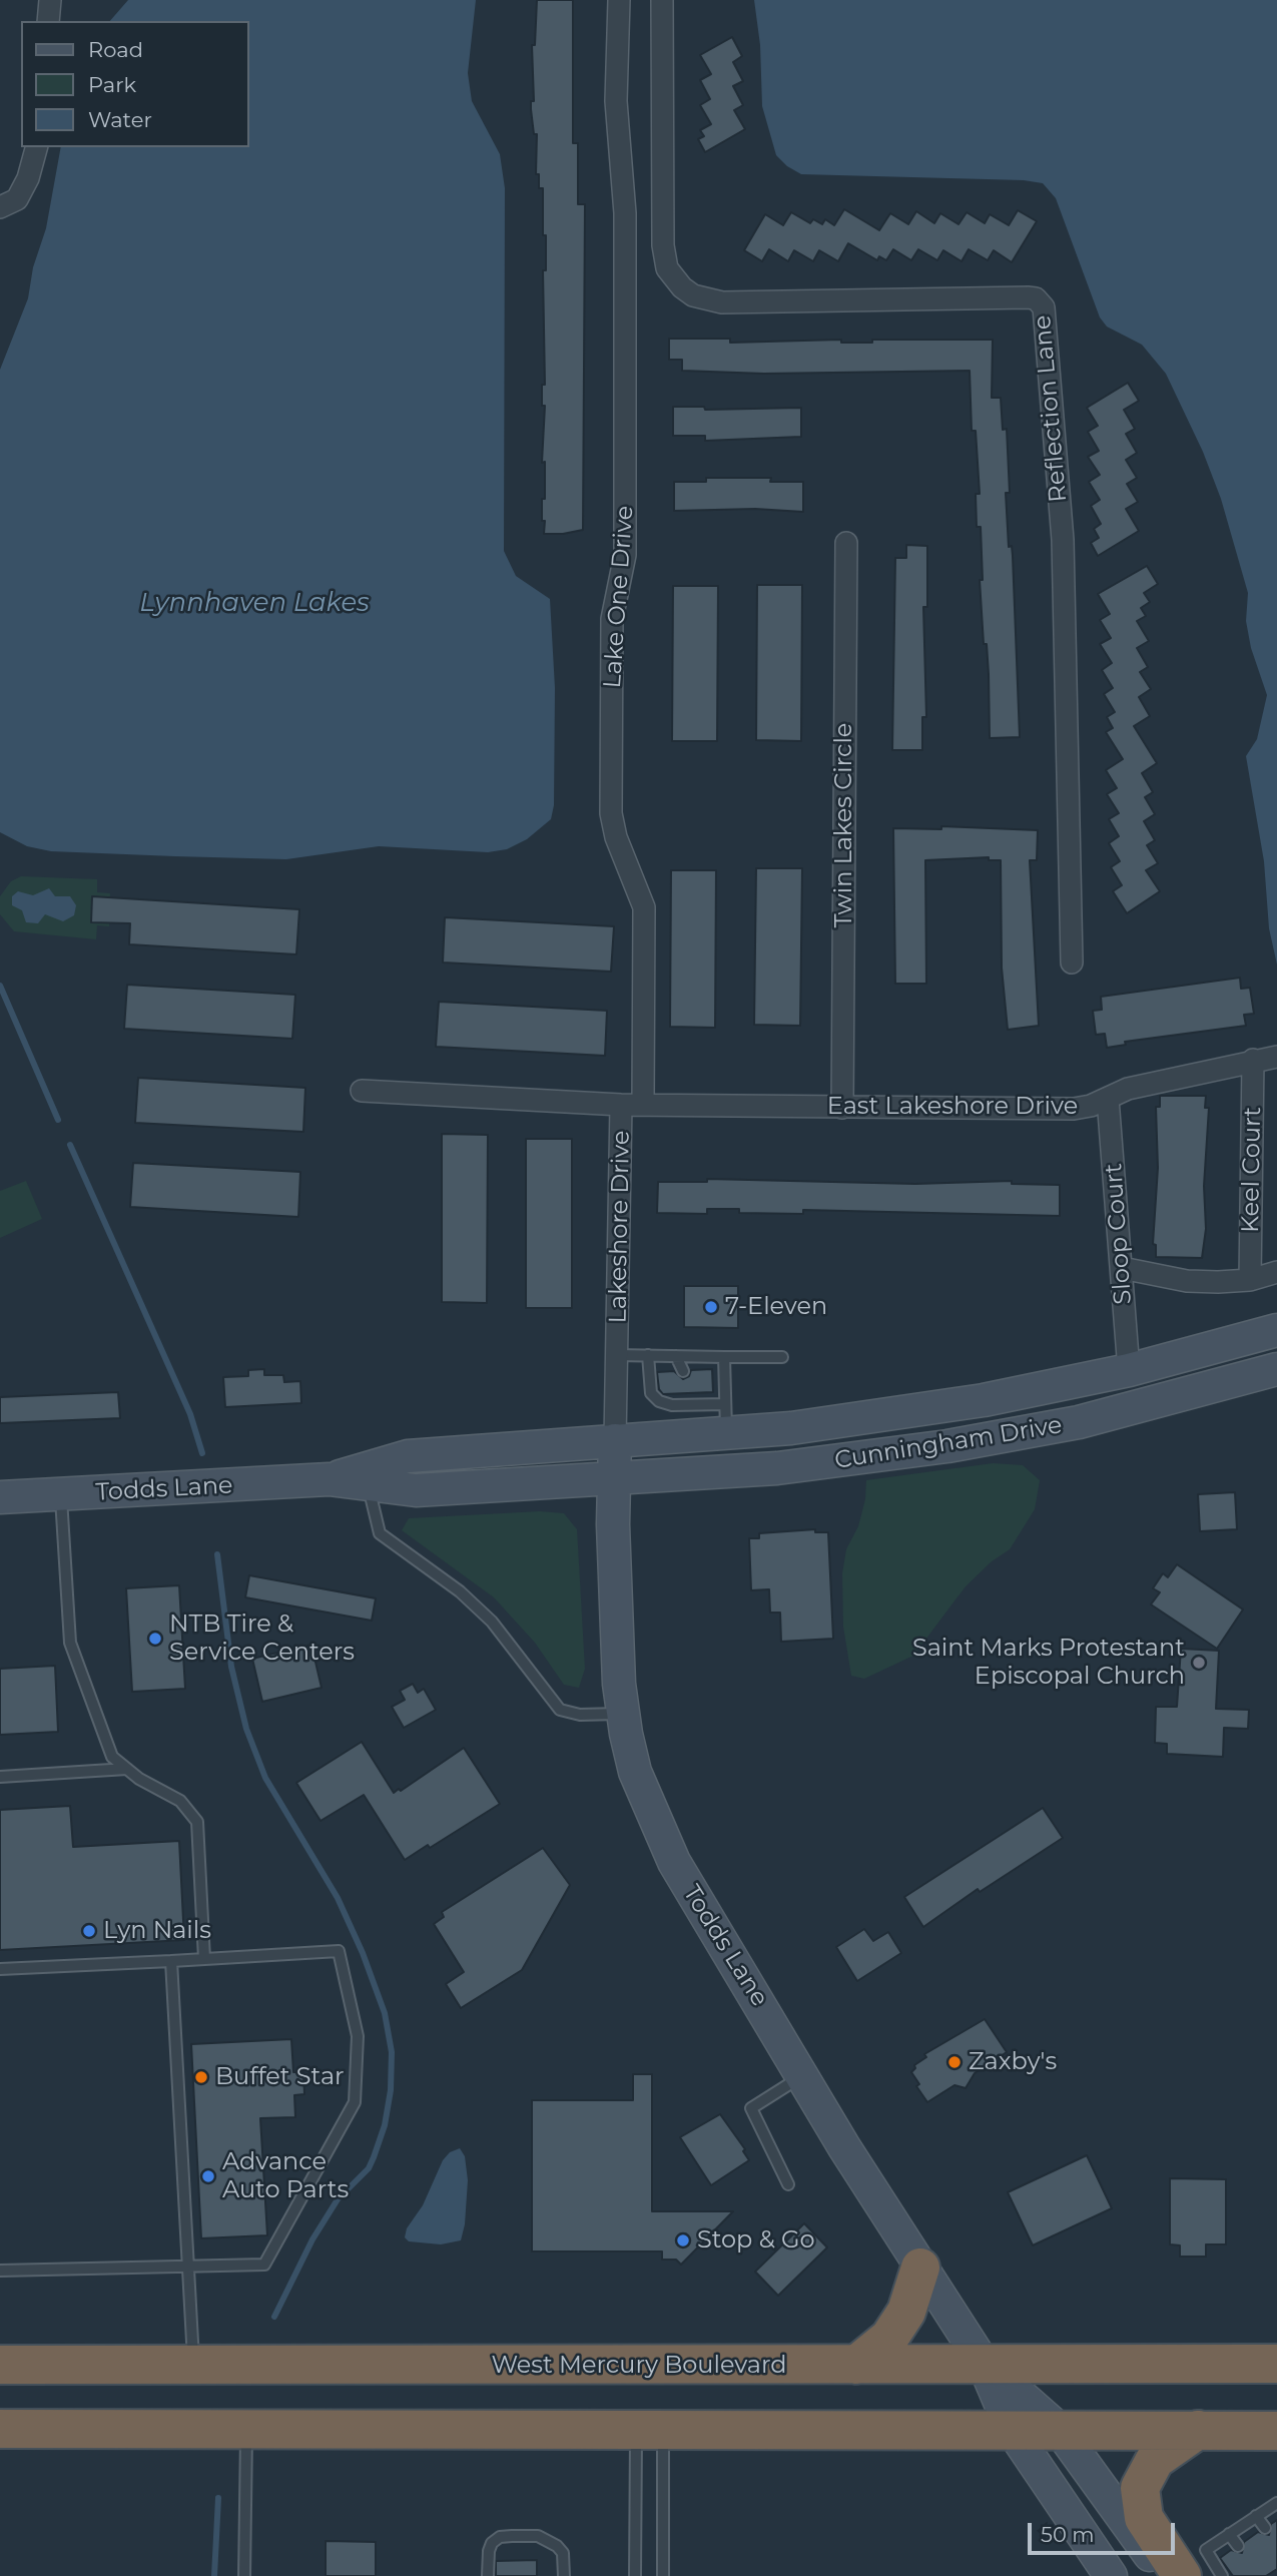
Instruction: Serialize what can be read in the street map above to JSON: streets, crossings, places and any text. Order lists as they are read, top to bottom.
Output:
{
  "streets": {
    "highway": ["West Mercury Boulevard"],
    "main road": ["Cunningham Drive", "Todds Lane"],
    "street": [
      "Reflection Lane",
      "Lake One Drive",
      "Twin Lakes Circle",
      "East Lakeshore Drive",
      "Keel Court",
      "Lakeshore Drive",
      "Sloop Court"
    ]
  },
  "crossings": [
    ["Lake One Drive", "East Lakeshore Drive"],
    ["Twin Lakes Circle", "East Lakeshore Drive"],
    ["East Lakeshore Drive", "Keel Court"],
    ["East Lakeshore Drive", "Lakeshore Drive"],
    ["East Lakeshore Drive", "Sloop Court"],
    ["Lakeshore Drive", "Cunningham Drive"],
    ["Lakeshore Drive", "Todds Lane"],
    ["Sloop Court", "Cunningham Drive"],
    ["Cunningham Drive", "Todds Lane"],
    ["Todds Lane", "West Mercury Boulevard"]
  ],
  "water": ["Lynnhaven Lakes"],
  "places": [
    "7-Eleven",
    "NTB Tire & Service Centers",
    "Saint Marks Protestant Episcopal Church",
    "Lyn Nails",
    "Zaxby's",
    "Buffet Star",
    "Advance Auto Parts",
    "Stop & Go"
  ],
  "legend": ["Road", "Park", "Water"],
  "scale_bar": "50 m"
}
